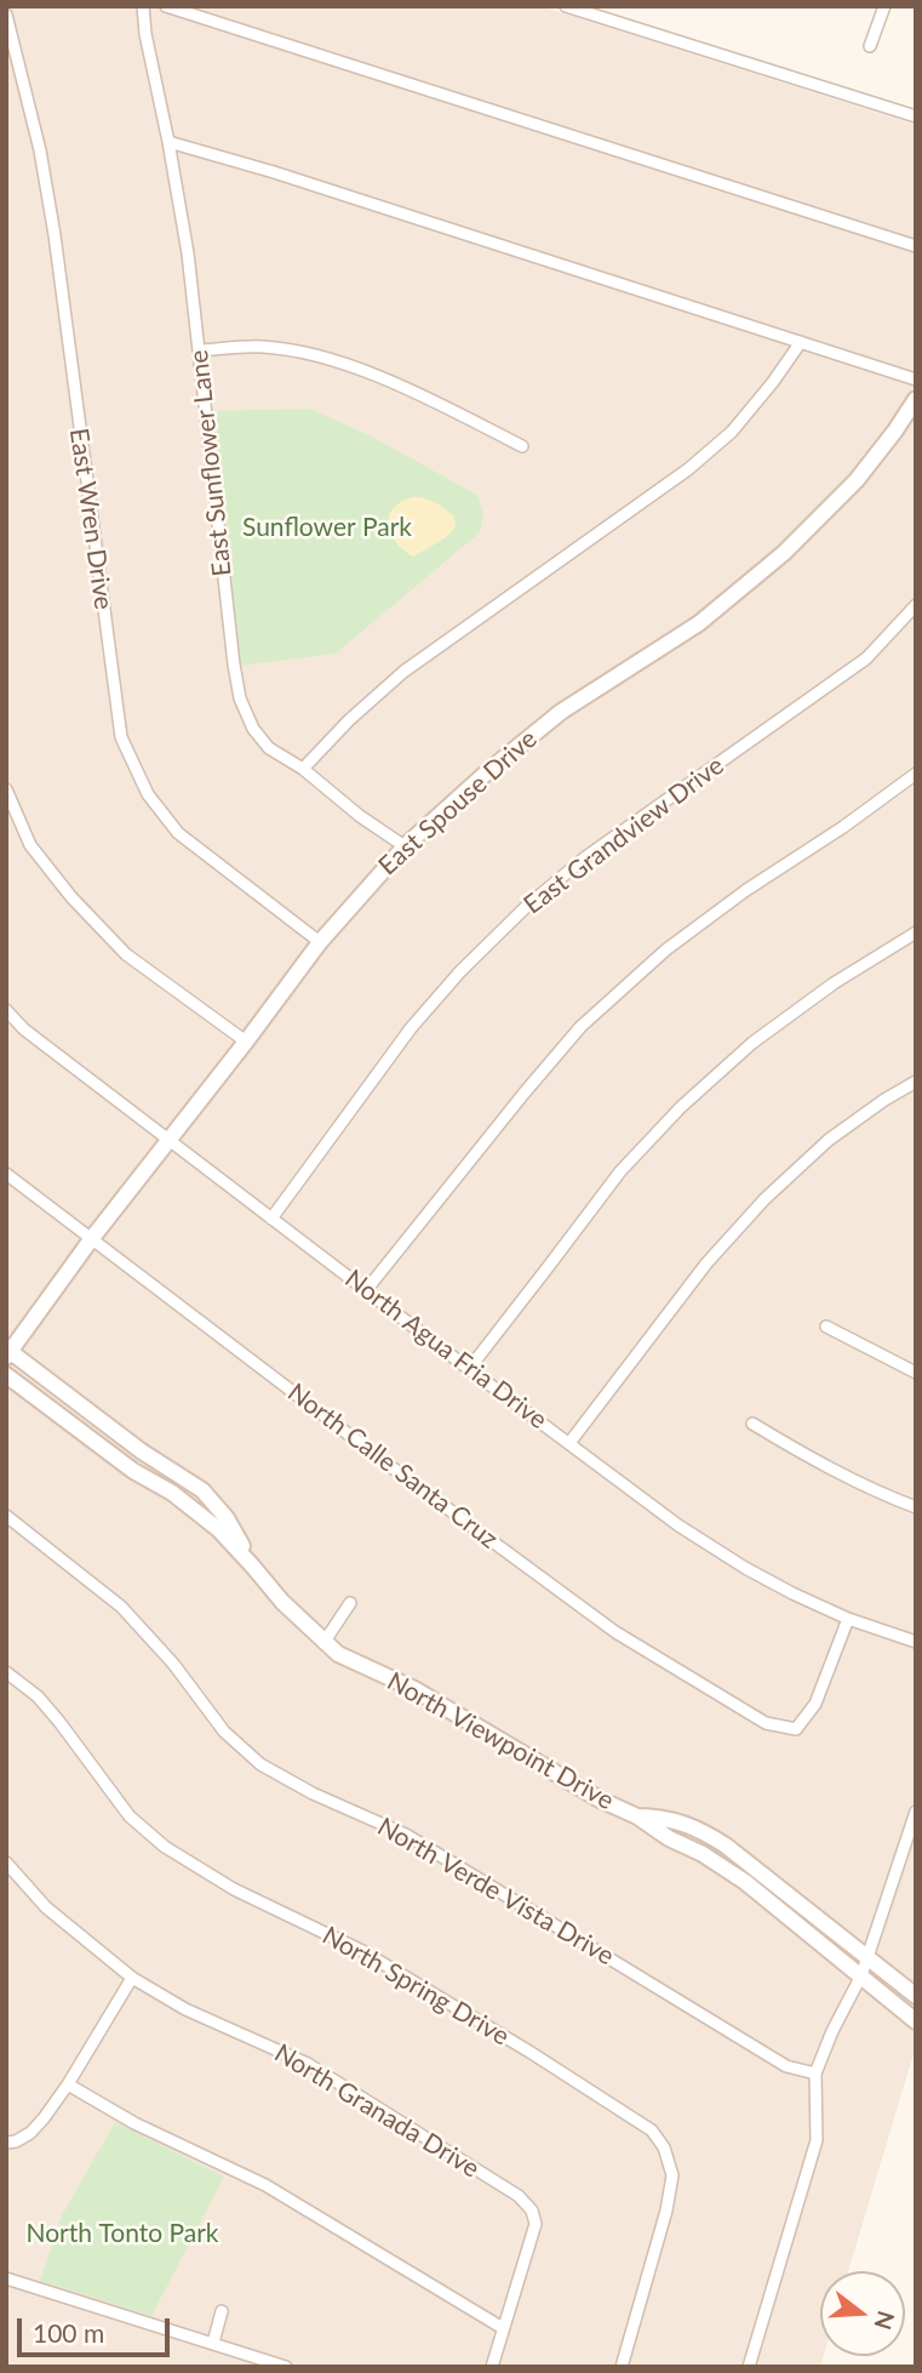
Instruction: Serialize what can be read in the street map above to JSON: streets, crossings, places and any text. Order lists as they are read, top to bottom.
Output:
{
  "streets": {
    "main road": ["East Spouse Drive", "North Viewpoint Drive"],
    "street": [
      "East Sunflower Lane",
      "East Wren Drive",
      "East Grandview Drive",
      "North Agua Fria Drive",
      "North Calle Santa Cruz",
      "North Verde Vista Drive",
      "North Spring Drive",
      "North Granada Drive"
    ]
  },
  "crossings": [
    ["East Sunflower Lane", "East Spouse Drive"],
    ["East Wren Drive", "East Spouse Drive"],
    ["East Spouse Drive", "North Agua Fria Drive"],
    ["East Spouse Drive", "North Calle Santa Cruz"],
    ["East Spouse Drive", "North Viewpoint Drive"],
    ["East Grandview Drive", "North Agua Fria Drive"],
    ["North Agua Fria Drive", "North Calle Santa Cruz"]
  ],
  "parks": ["Sunflower Park", "North Tonto Park"],
  "scale_bar": "100 m",
  "north": "right"
}
